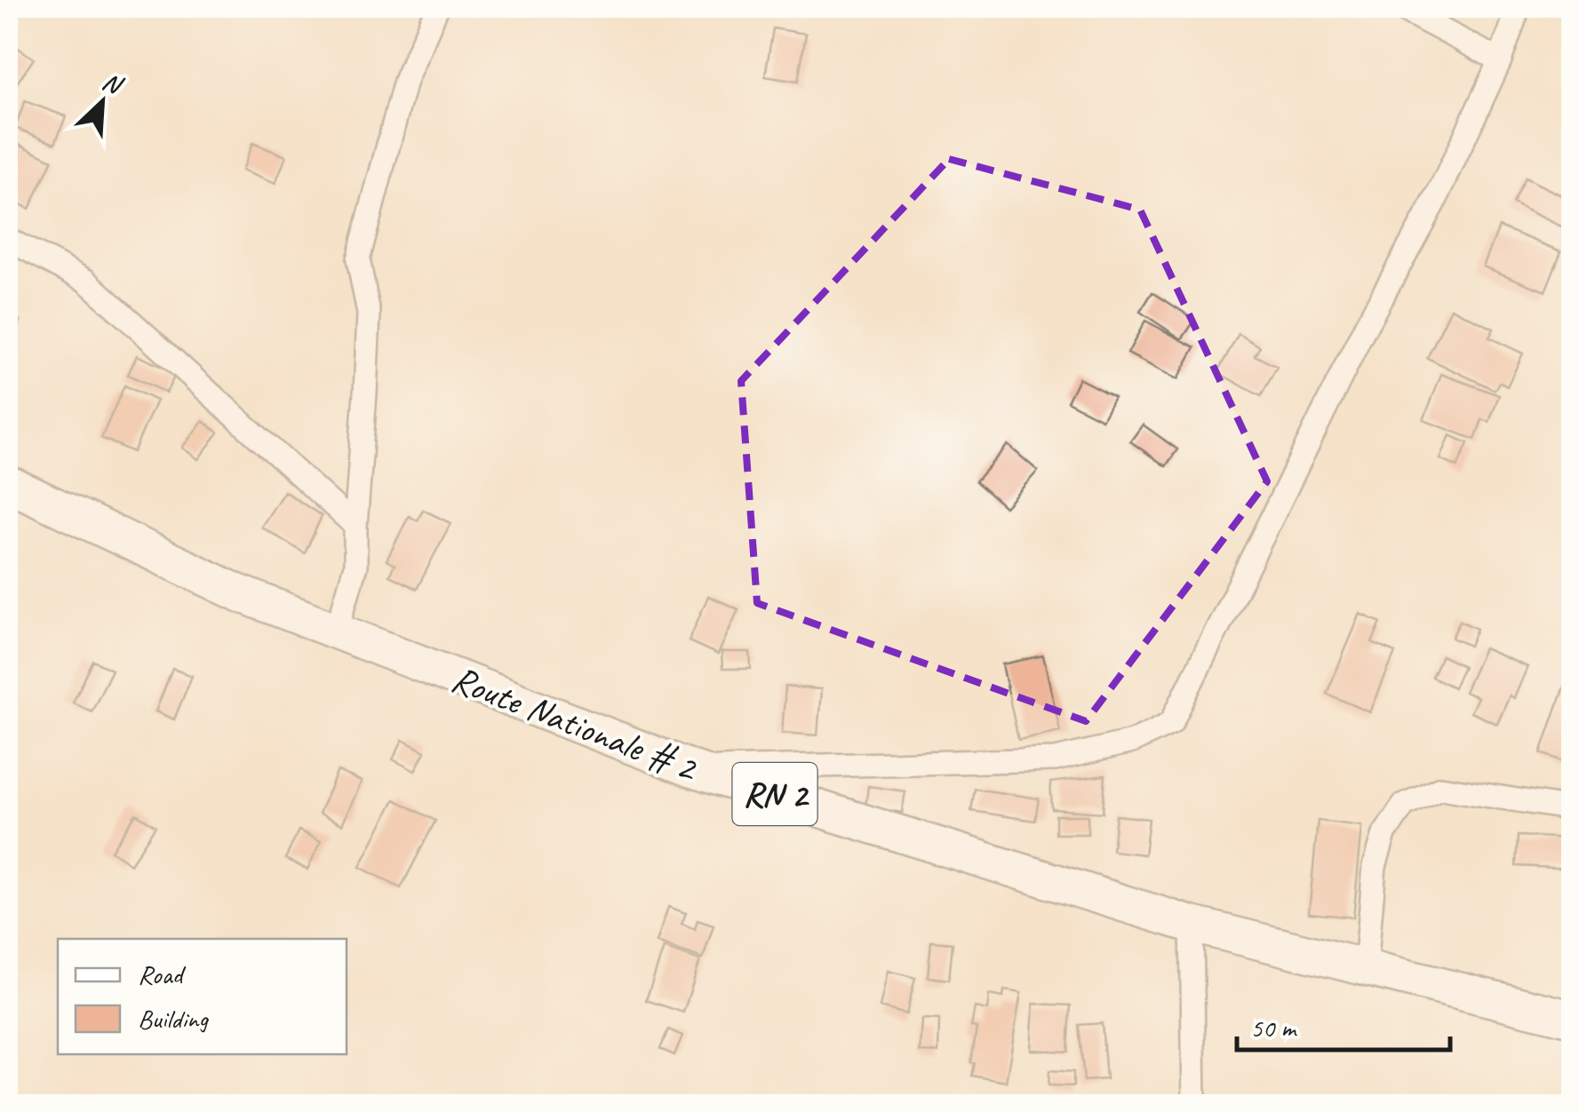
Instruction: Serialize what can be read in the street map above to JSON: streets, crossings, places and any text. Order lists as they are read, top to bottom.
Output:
{
  "streets": {
    "main road": ["Route Nationale # 2", "RN 2"]
  },
  "legend": ["Road", "Building"],
  "scale_bar": "50 m",
  "north": "top right"
}
